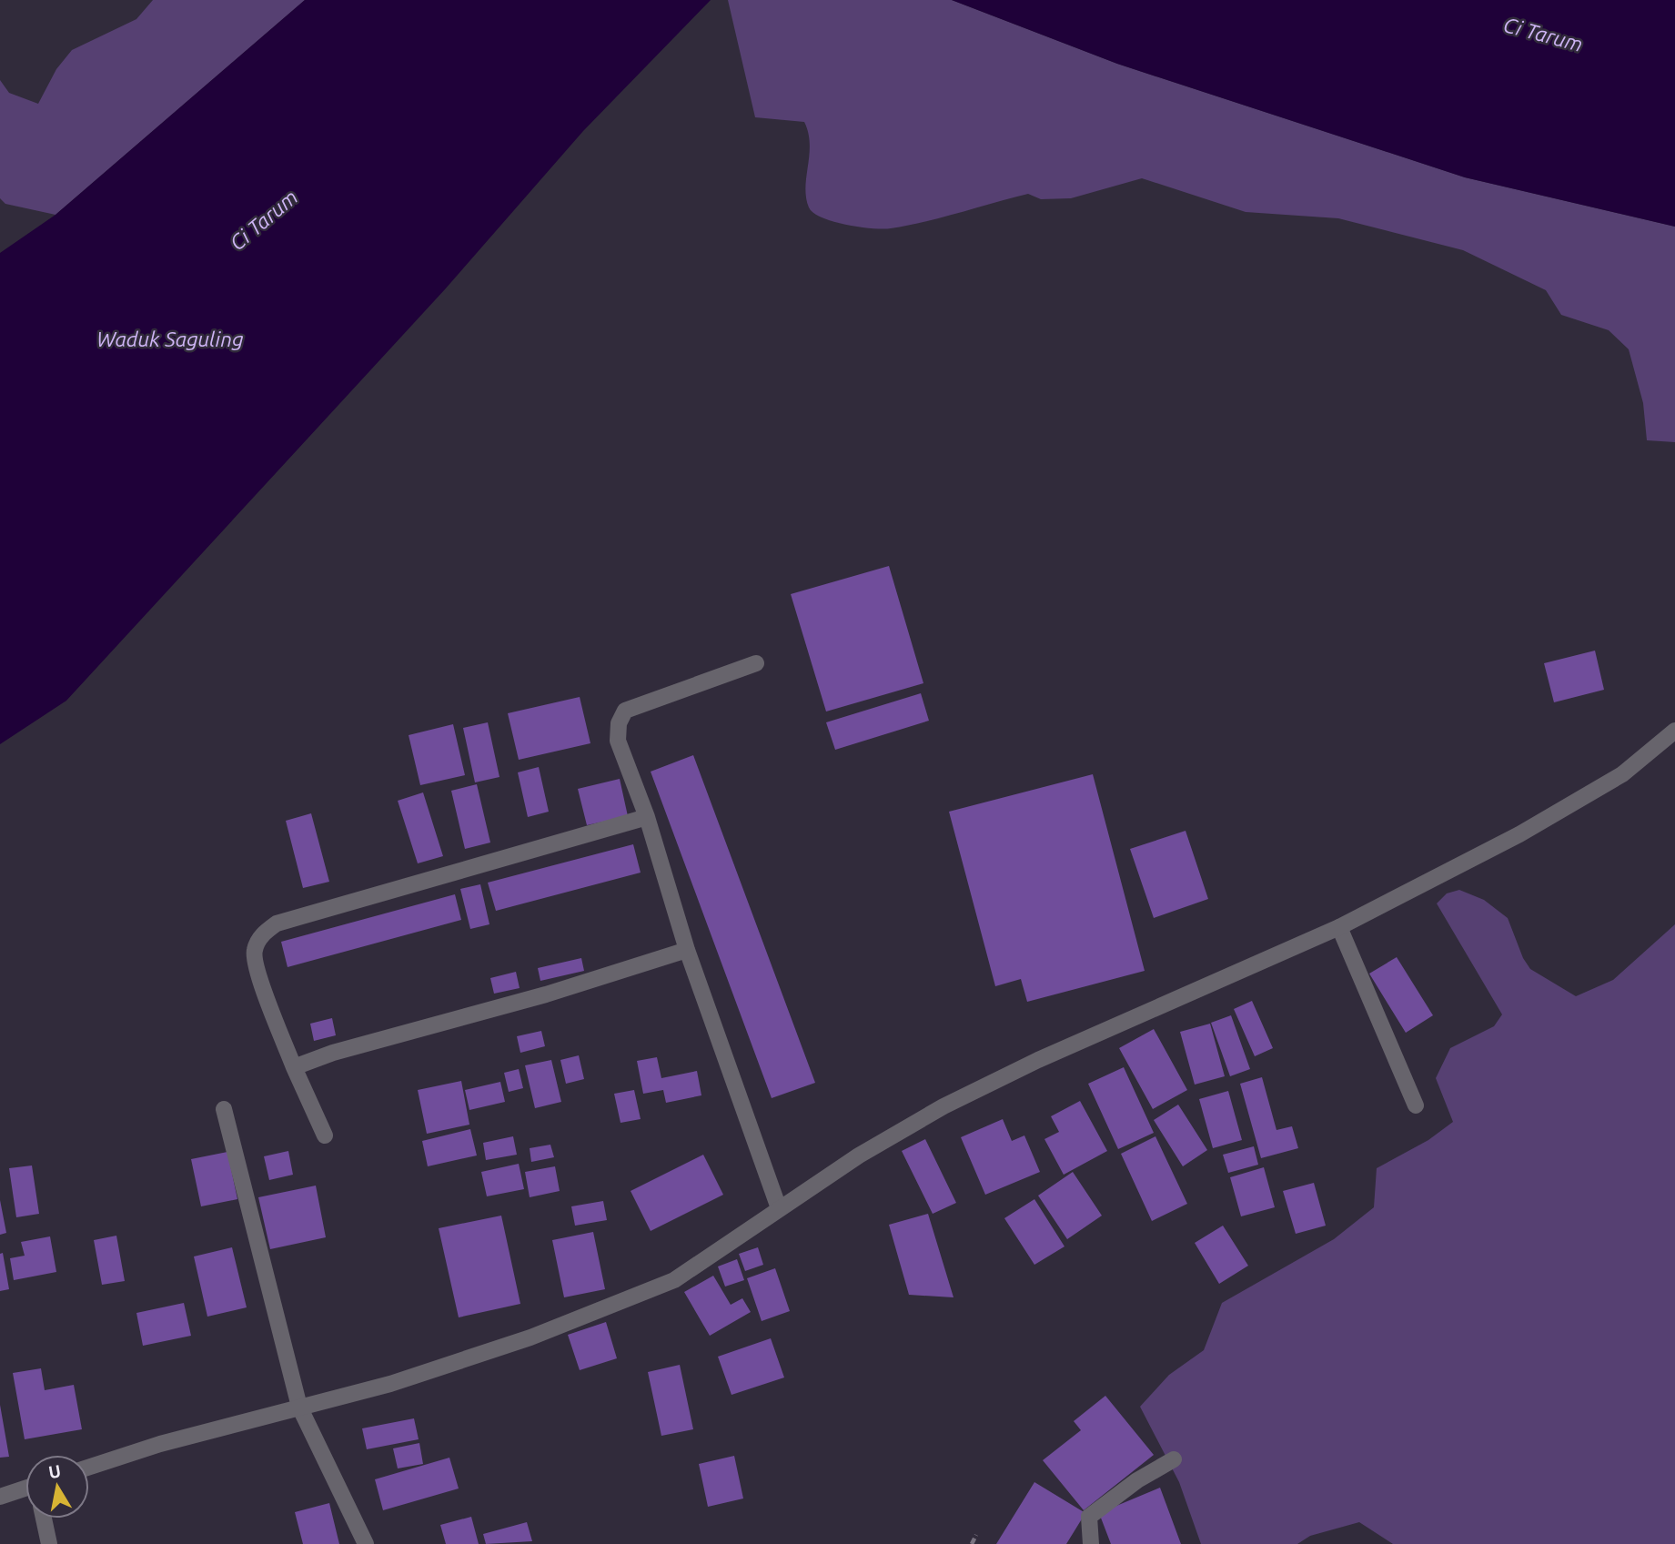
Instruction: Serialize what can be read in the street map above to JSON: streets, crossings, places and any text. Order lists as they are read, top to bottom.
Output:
{
  "water": ["Ci Tarum", "Waduk Saguling"],
  "north": "top"
}
